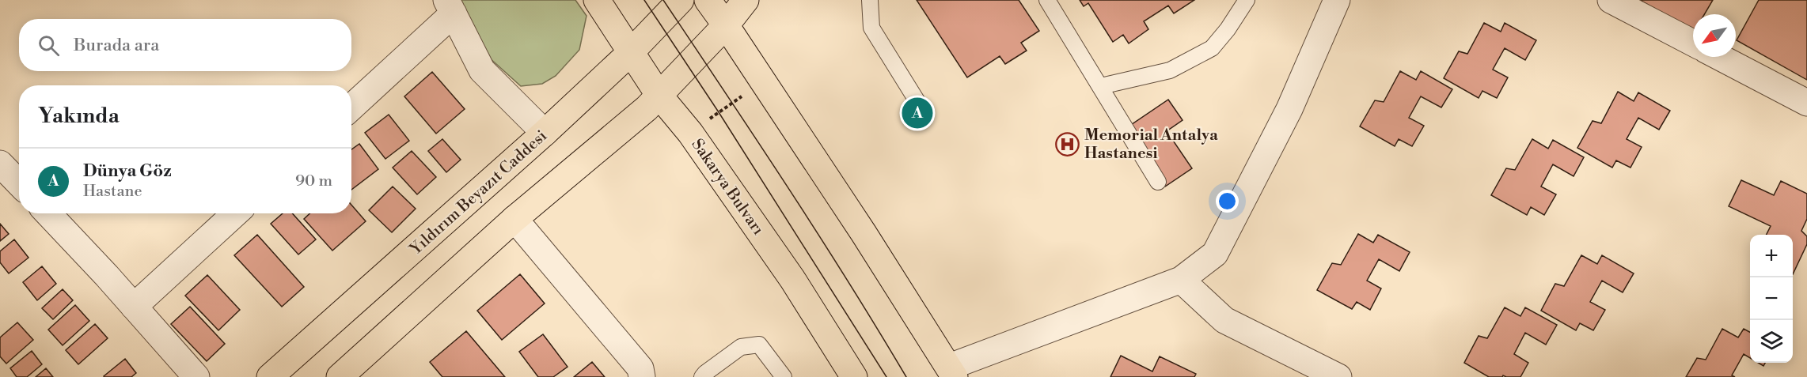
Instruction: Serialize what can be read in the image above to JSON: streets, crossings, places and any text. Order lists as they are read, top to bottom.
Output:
{
  "streets": {
    "main road": ["Sakarya Bulvarı", "Yıldırım Beyazıt Caddesi"]
  },
  "crossings": [
    ["Sakarya Bulvarı", "Yıldırım Beyazıt Caddesi"]
  ],
  "places": {
    "hospital": ["Memorial Antalya Hastanesi"]
  },
  "north": "bottom left",
  "page": {
    "search": "Burada ara",
    "heading": "Yakında",
    "pins": "A",
    "list": [
      {
        "mark": "A",
        "name": "Dünya Göz",
        "note": "Hastane",
        "value": "90 m"
      }
    ],
    "map_buttons": ["+", "−"]
  }
}
